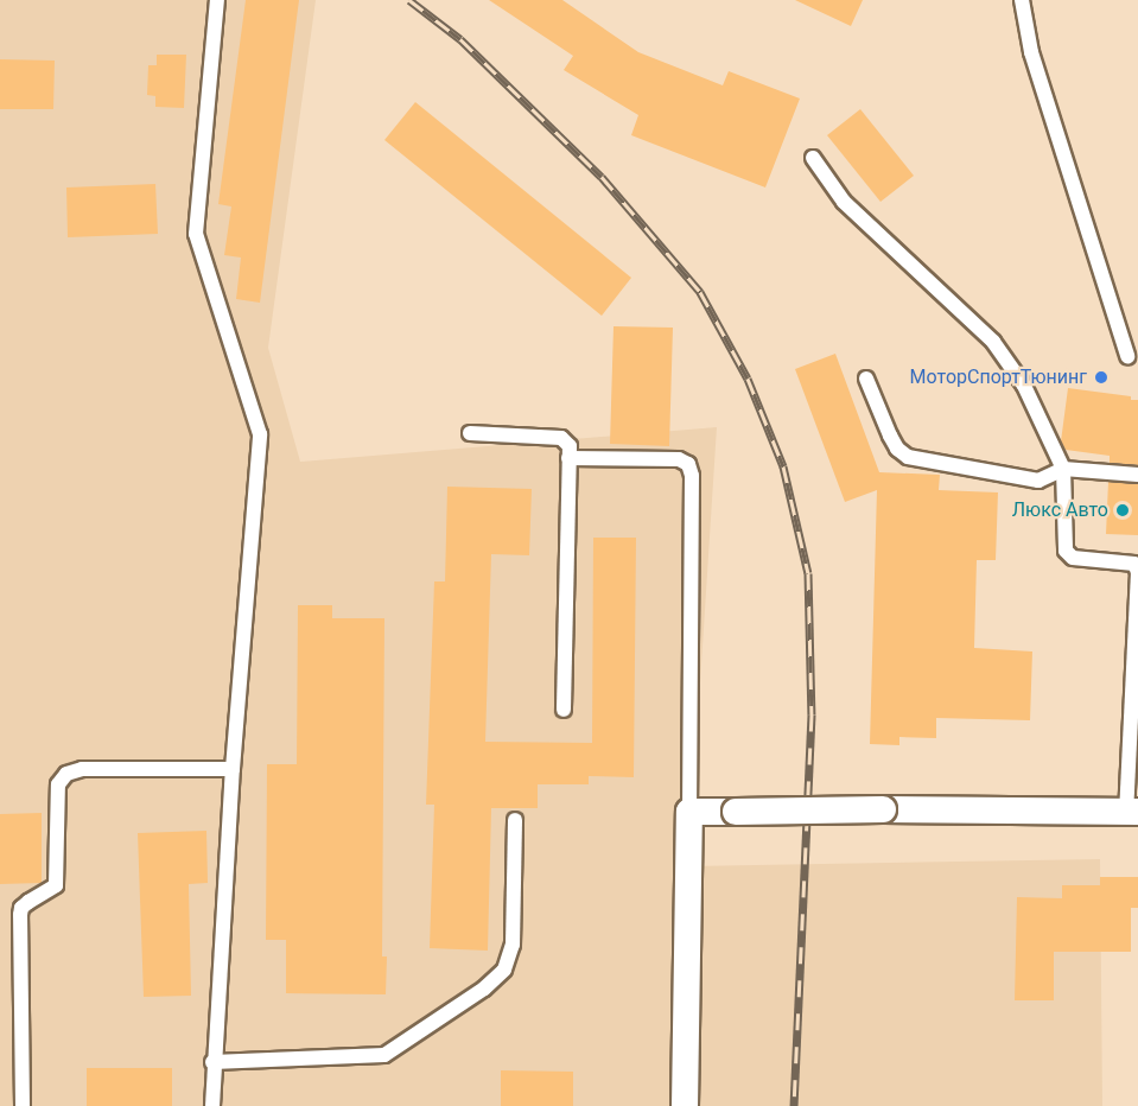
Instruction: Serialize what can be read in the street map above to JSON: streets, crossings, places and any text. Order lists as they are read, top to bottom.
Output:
{
  "places": ["МоторСпортТюнинг", "Люкс Авто"]
}
